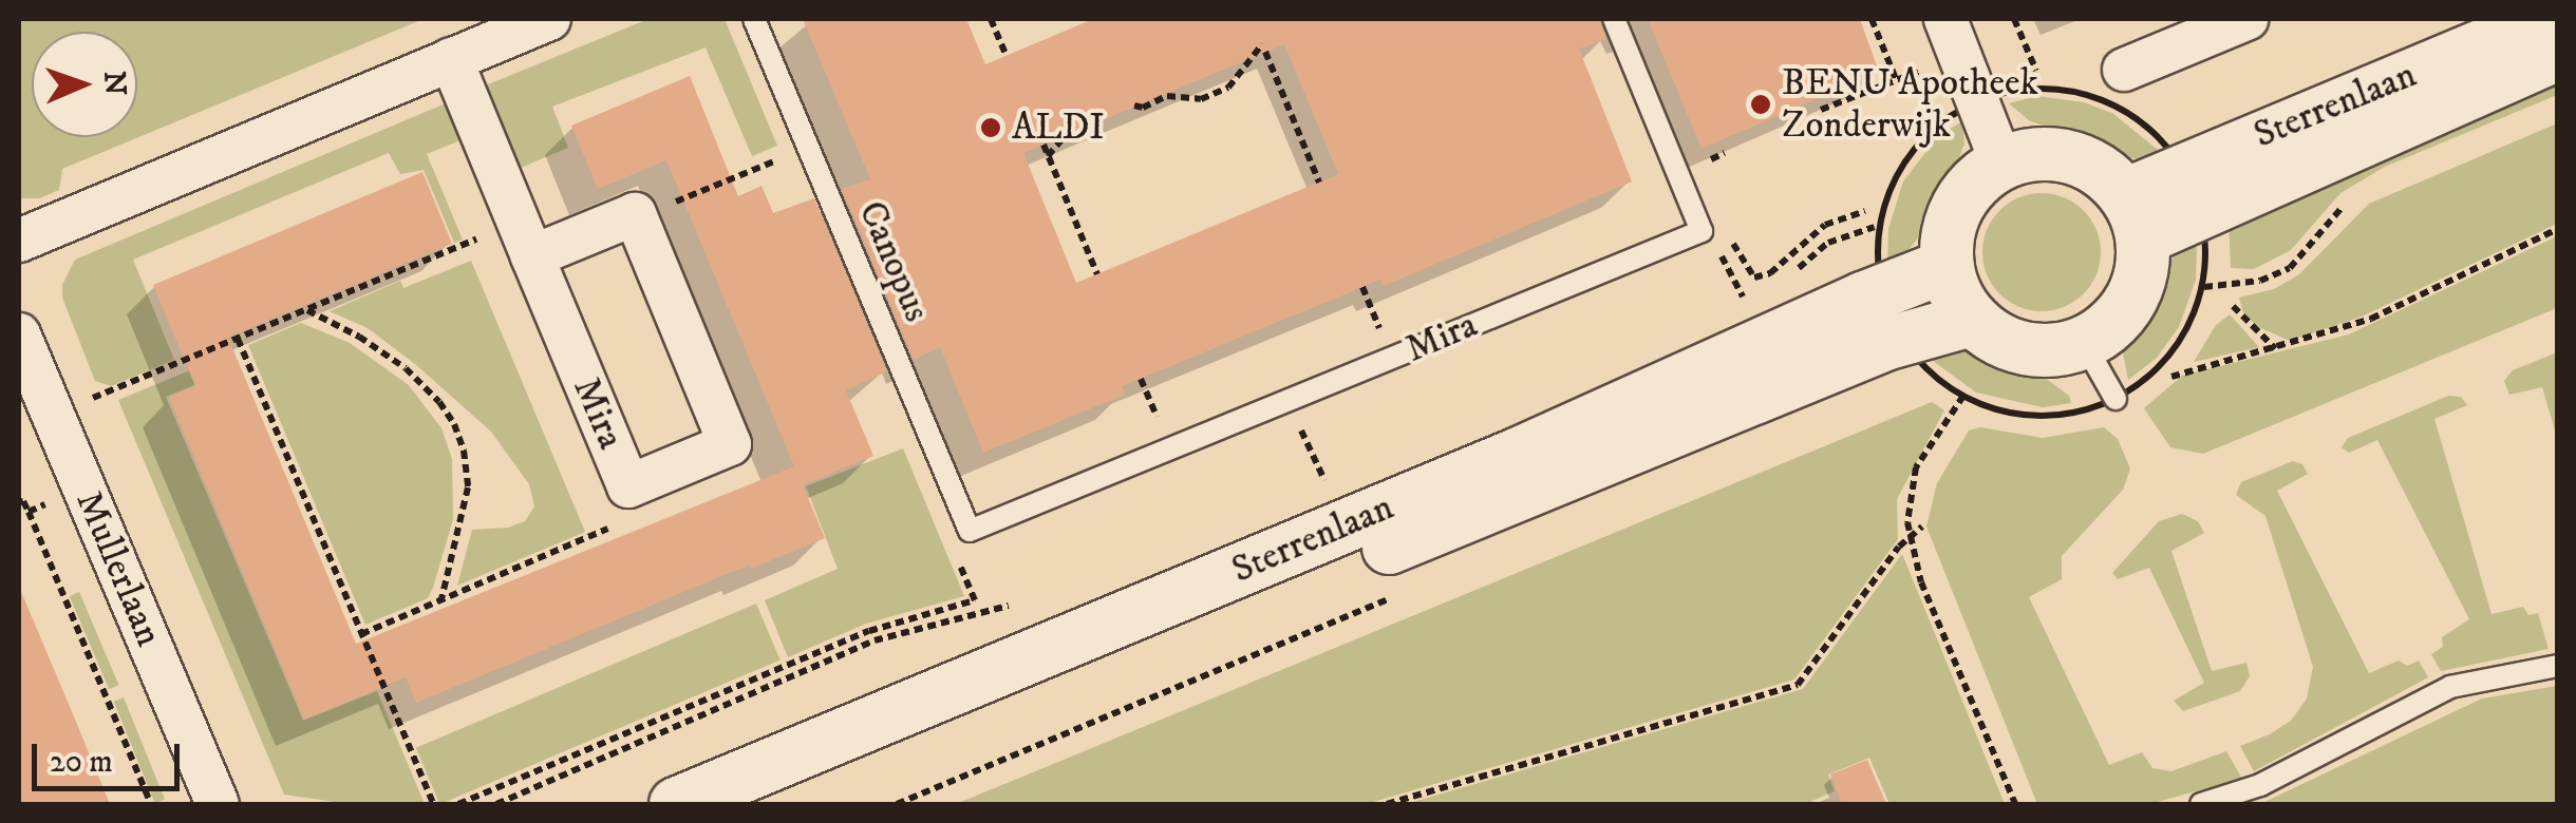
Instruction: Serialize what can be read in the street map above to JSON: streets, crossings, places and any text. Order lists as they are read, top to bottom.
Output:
{
  "streets": {
    "street": ["Sterrenlaan", "Mira", "Mullerlaan"],
    "lane": ["Canopus"]
  },
  "crossings": [
    ["Canopus", "Mira"]
  ],
  "places": ["BENU Apotheek Zonderwijk", "ALDI"],
  "scale_bar": "20 m",
  "north": "right"
}
